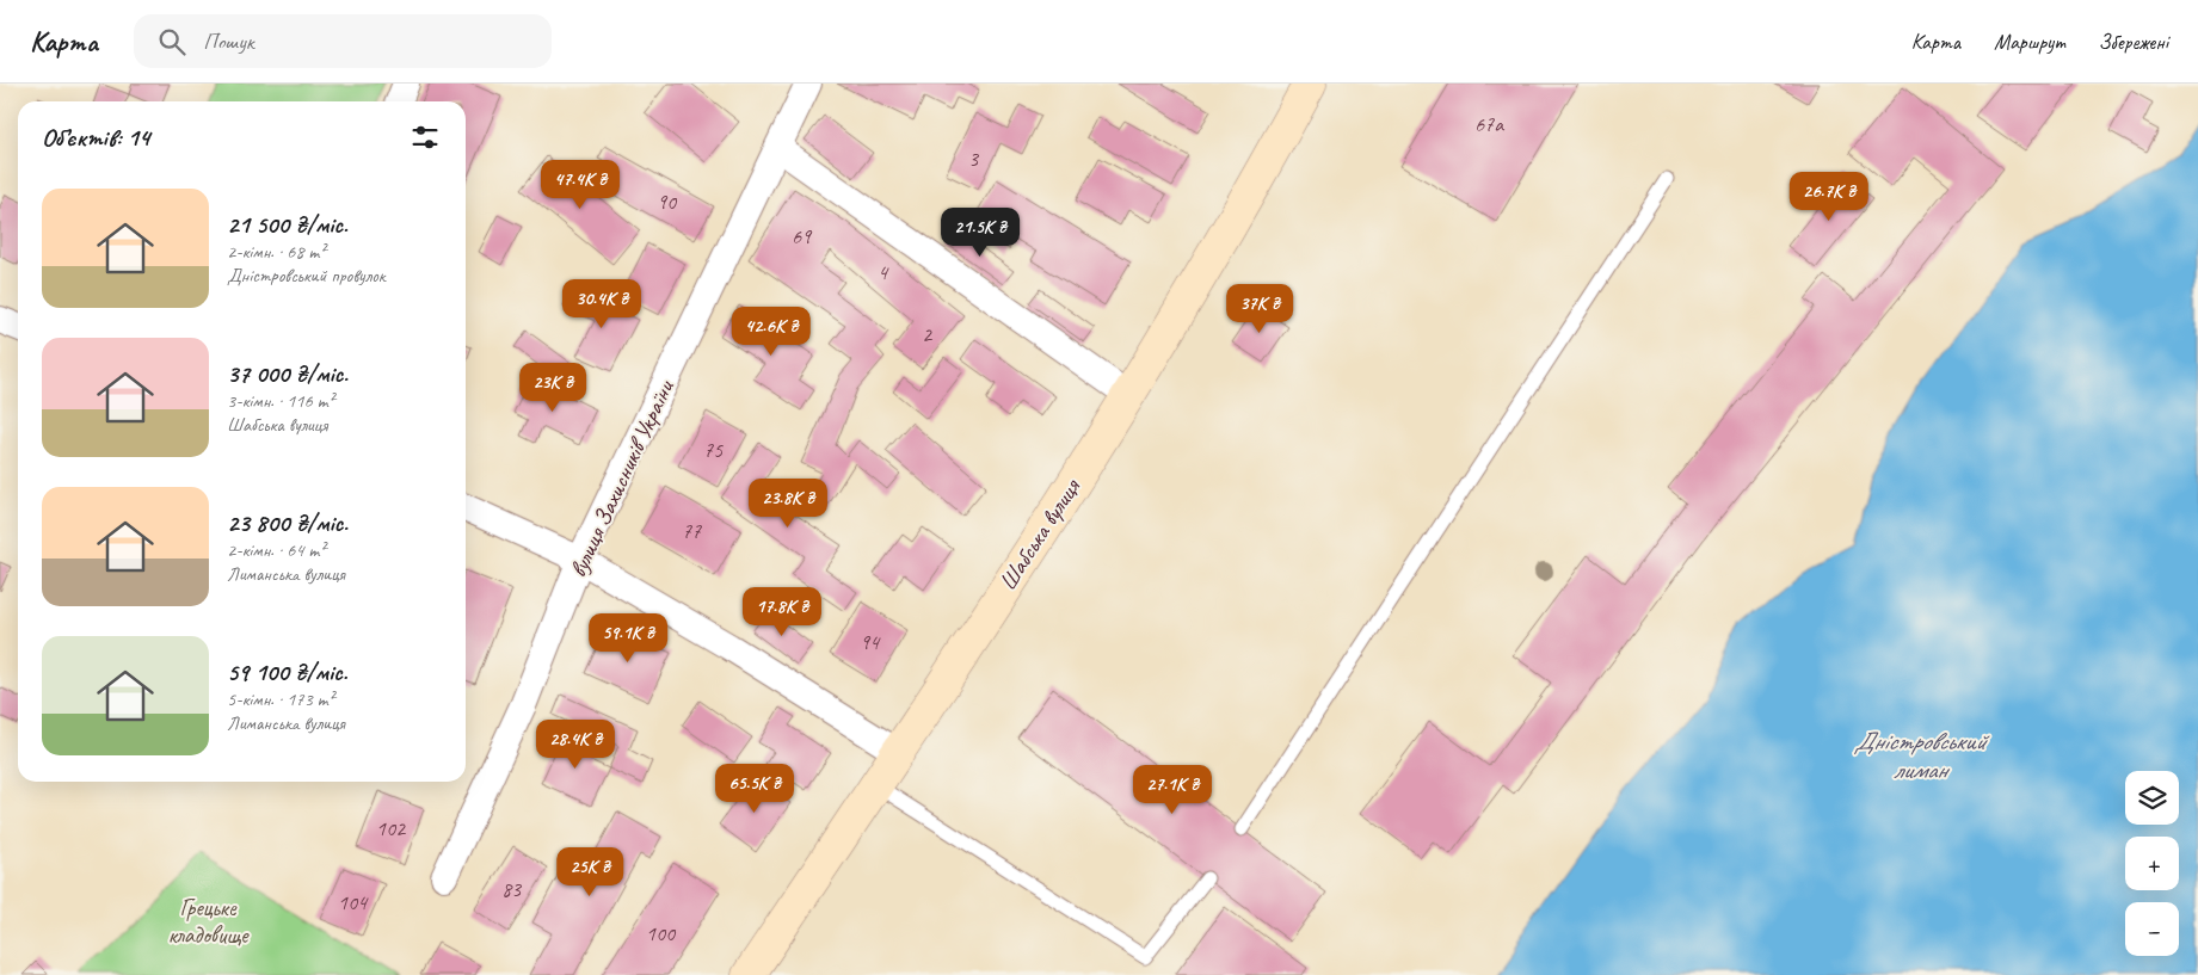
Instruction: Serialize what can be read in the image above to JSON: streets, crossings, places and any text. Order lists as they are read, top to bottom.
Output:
{
  "streets": {
    "main road": ["Шабська вулиця"],
    "street": ["вулиця Захисників України"]
  },
  "water": ["Дністровський лиман"],
  "parks": ["Грецьке кладовище"],
  "house_numbers": [
    "67а",
    "3",
    "90",
    "69",
    "4",
    "2",
    "75",
    "77",
    "94",
    "102",
    "83",
    "104",
    "100"
  ],
  "page": {
    "header": "Карта",
    "search": "Пошук",
    "nav": ["Карта", "Маршрут", "Збережені"],
    "heading": "Об’єктів: 14",
    "price": [
      "47.4K ₴",
      "26.7K ₴",
      "21.5K ₴",
      "30.4K ₴",
      "37K ₴",
      "42.6K ₴",
      "23K ₴",
      "23.8K ₴",
      "17.8K ₴",
      "59.1K ₴",
      "28.4K ₴",
      "65.5K ₴",
      "27.1K ₴",
      "25K ₴"
    ],
    "list": [
      {
        "name": "21 500 ₴/міс.",
        "note": "2-кімн. · 68 m² · Дністровський провулок"
      },
      {
        "name": "37 000 ₴/міс.",
        "note": "3-кімн. · 116 m² · Шабська вулиця"
      },
      {
        "name": "23 800 ₴/міс.",
        "note": "2-кімн. · 64 m² · Лиманська вулиця"
      },
      {
        "name": "59 100 ₴/міс.",
        "note": "5-кімн. · 173 m² · Лиманська вулиця"
      }
    ],
    "map_buttons": ["+", "−"]
  }
}
